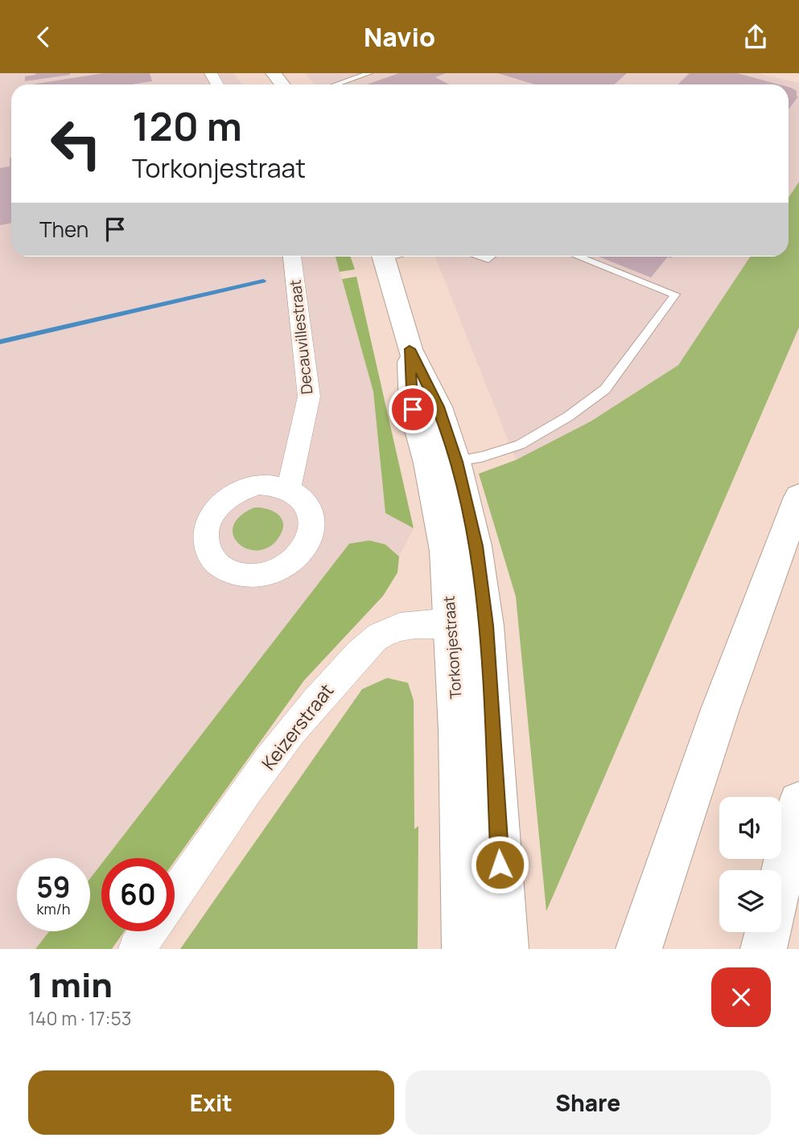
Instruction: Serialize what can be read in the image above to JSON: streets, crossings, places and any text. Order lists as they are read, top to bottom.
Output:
{
  "streets": {
    "main road": ["Torkonjestraat"],
    "street": ["Decauvillestraat", "Keizerstraat"]
  },
  "crossings": [
    ["Torkonjestraat", "Keizerstraat"]
  ],
  "page": {
    "header": "Navio",
    "turn": ["120 m", "Torkonjestraat"],
    "then": "Then",
    "speed": "59 km/h",
    "limit": "60",
    "heading": ["1 min", "140 m · 17:53"],
    "buttons": ["Exit", "Share"]
  }
}
